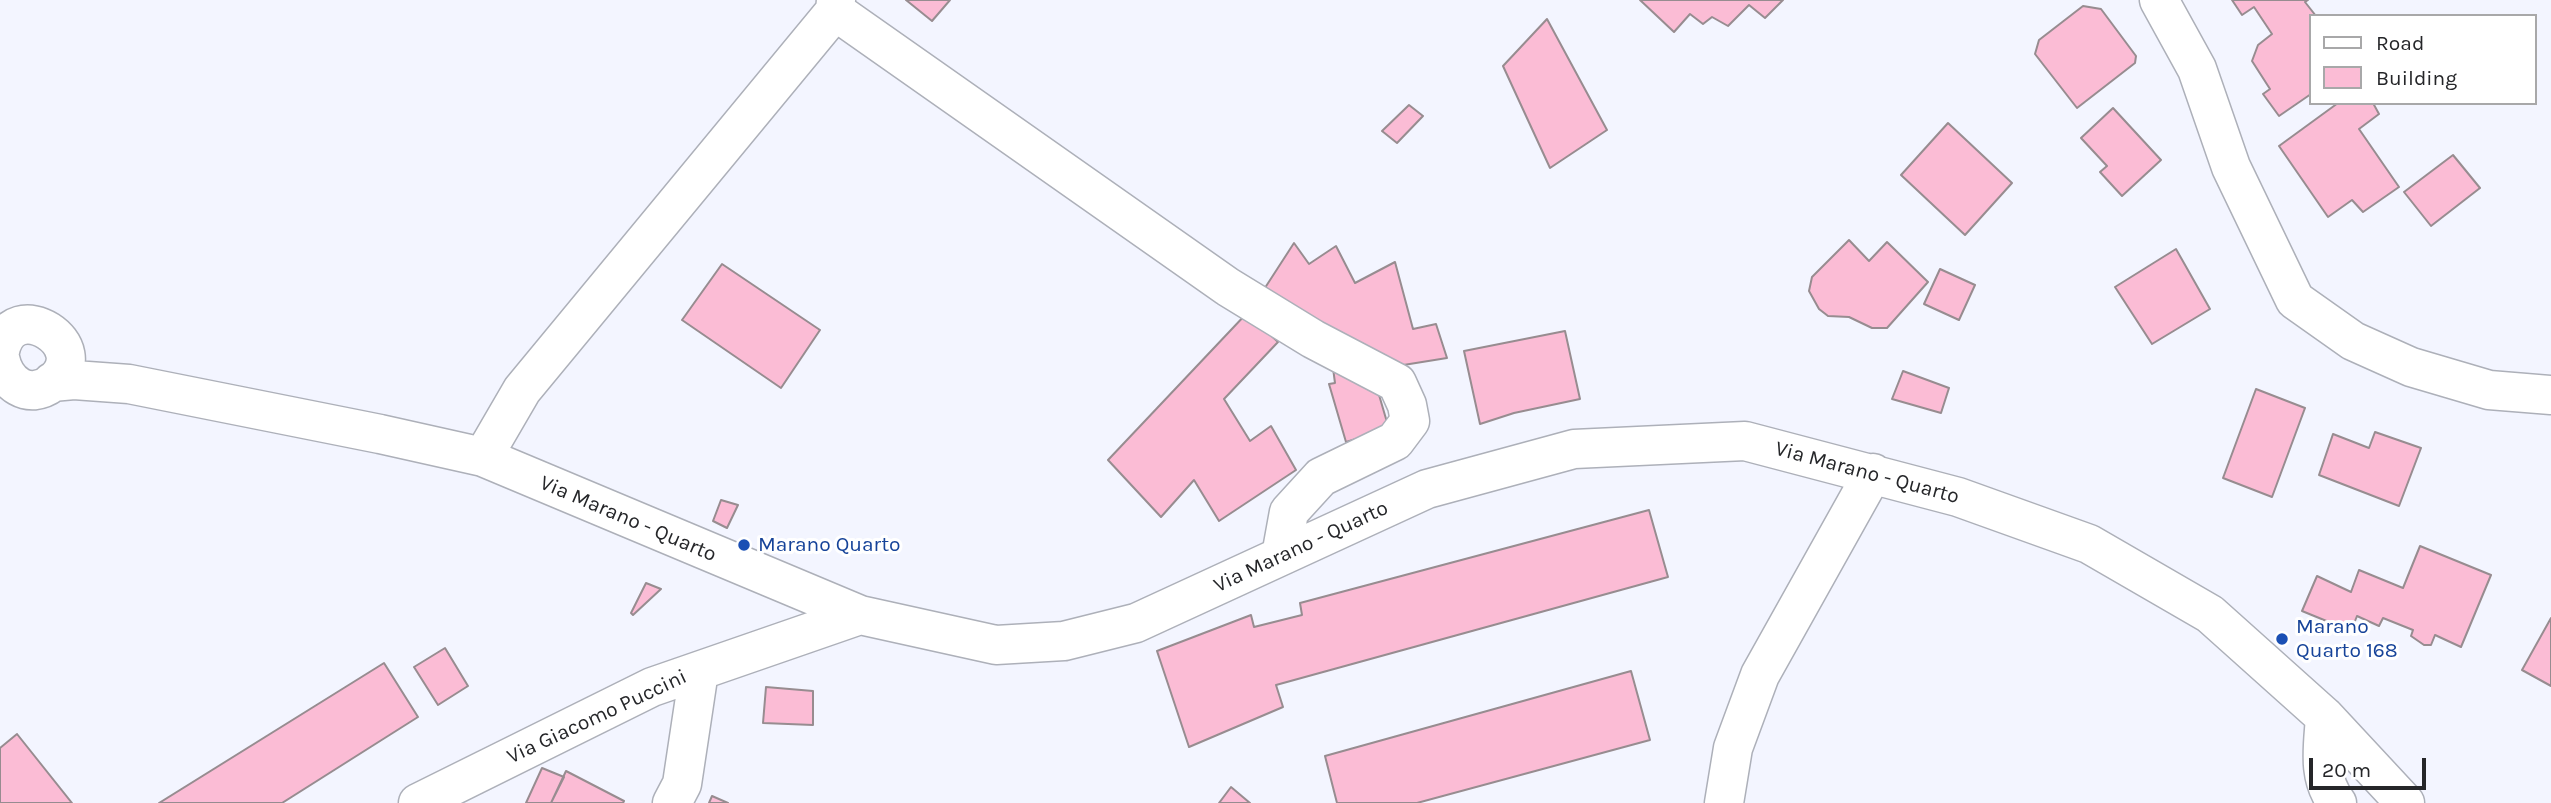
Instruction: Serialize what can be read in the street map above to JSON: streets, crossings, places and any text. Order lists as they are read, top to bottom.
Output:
{
  "streets": {
    "street": ["Via Marano - Quarto", "Via Giacomo Puccini"]
  },
  "crossings": [
    ["Via Marano - Quarto", "Via Giacomo Puccini"]
  ],
  "places": ["Marano Quarto", "Marano Quarto 168"],
  "legend": ["Road", "Building"],
  "scale_bar": "20 m"
}
